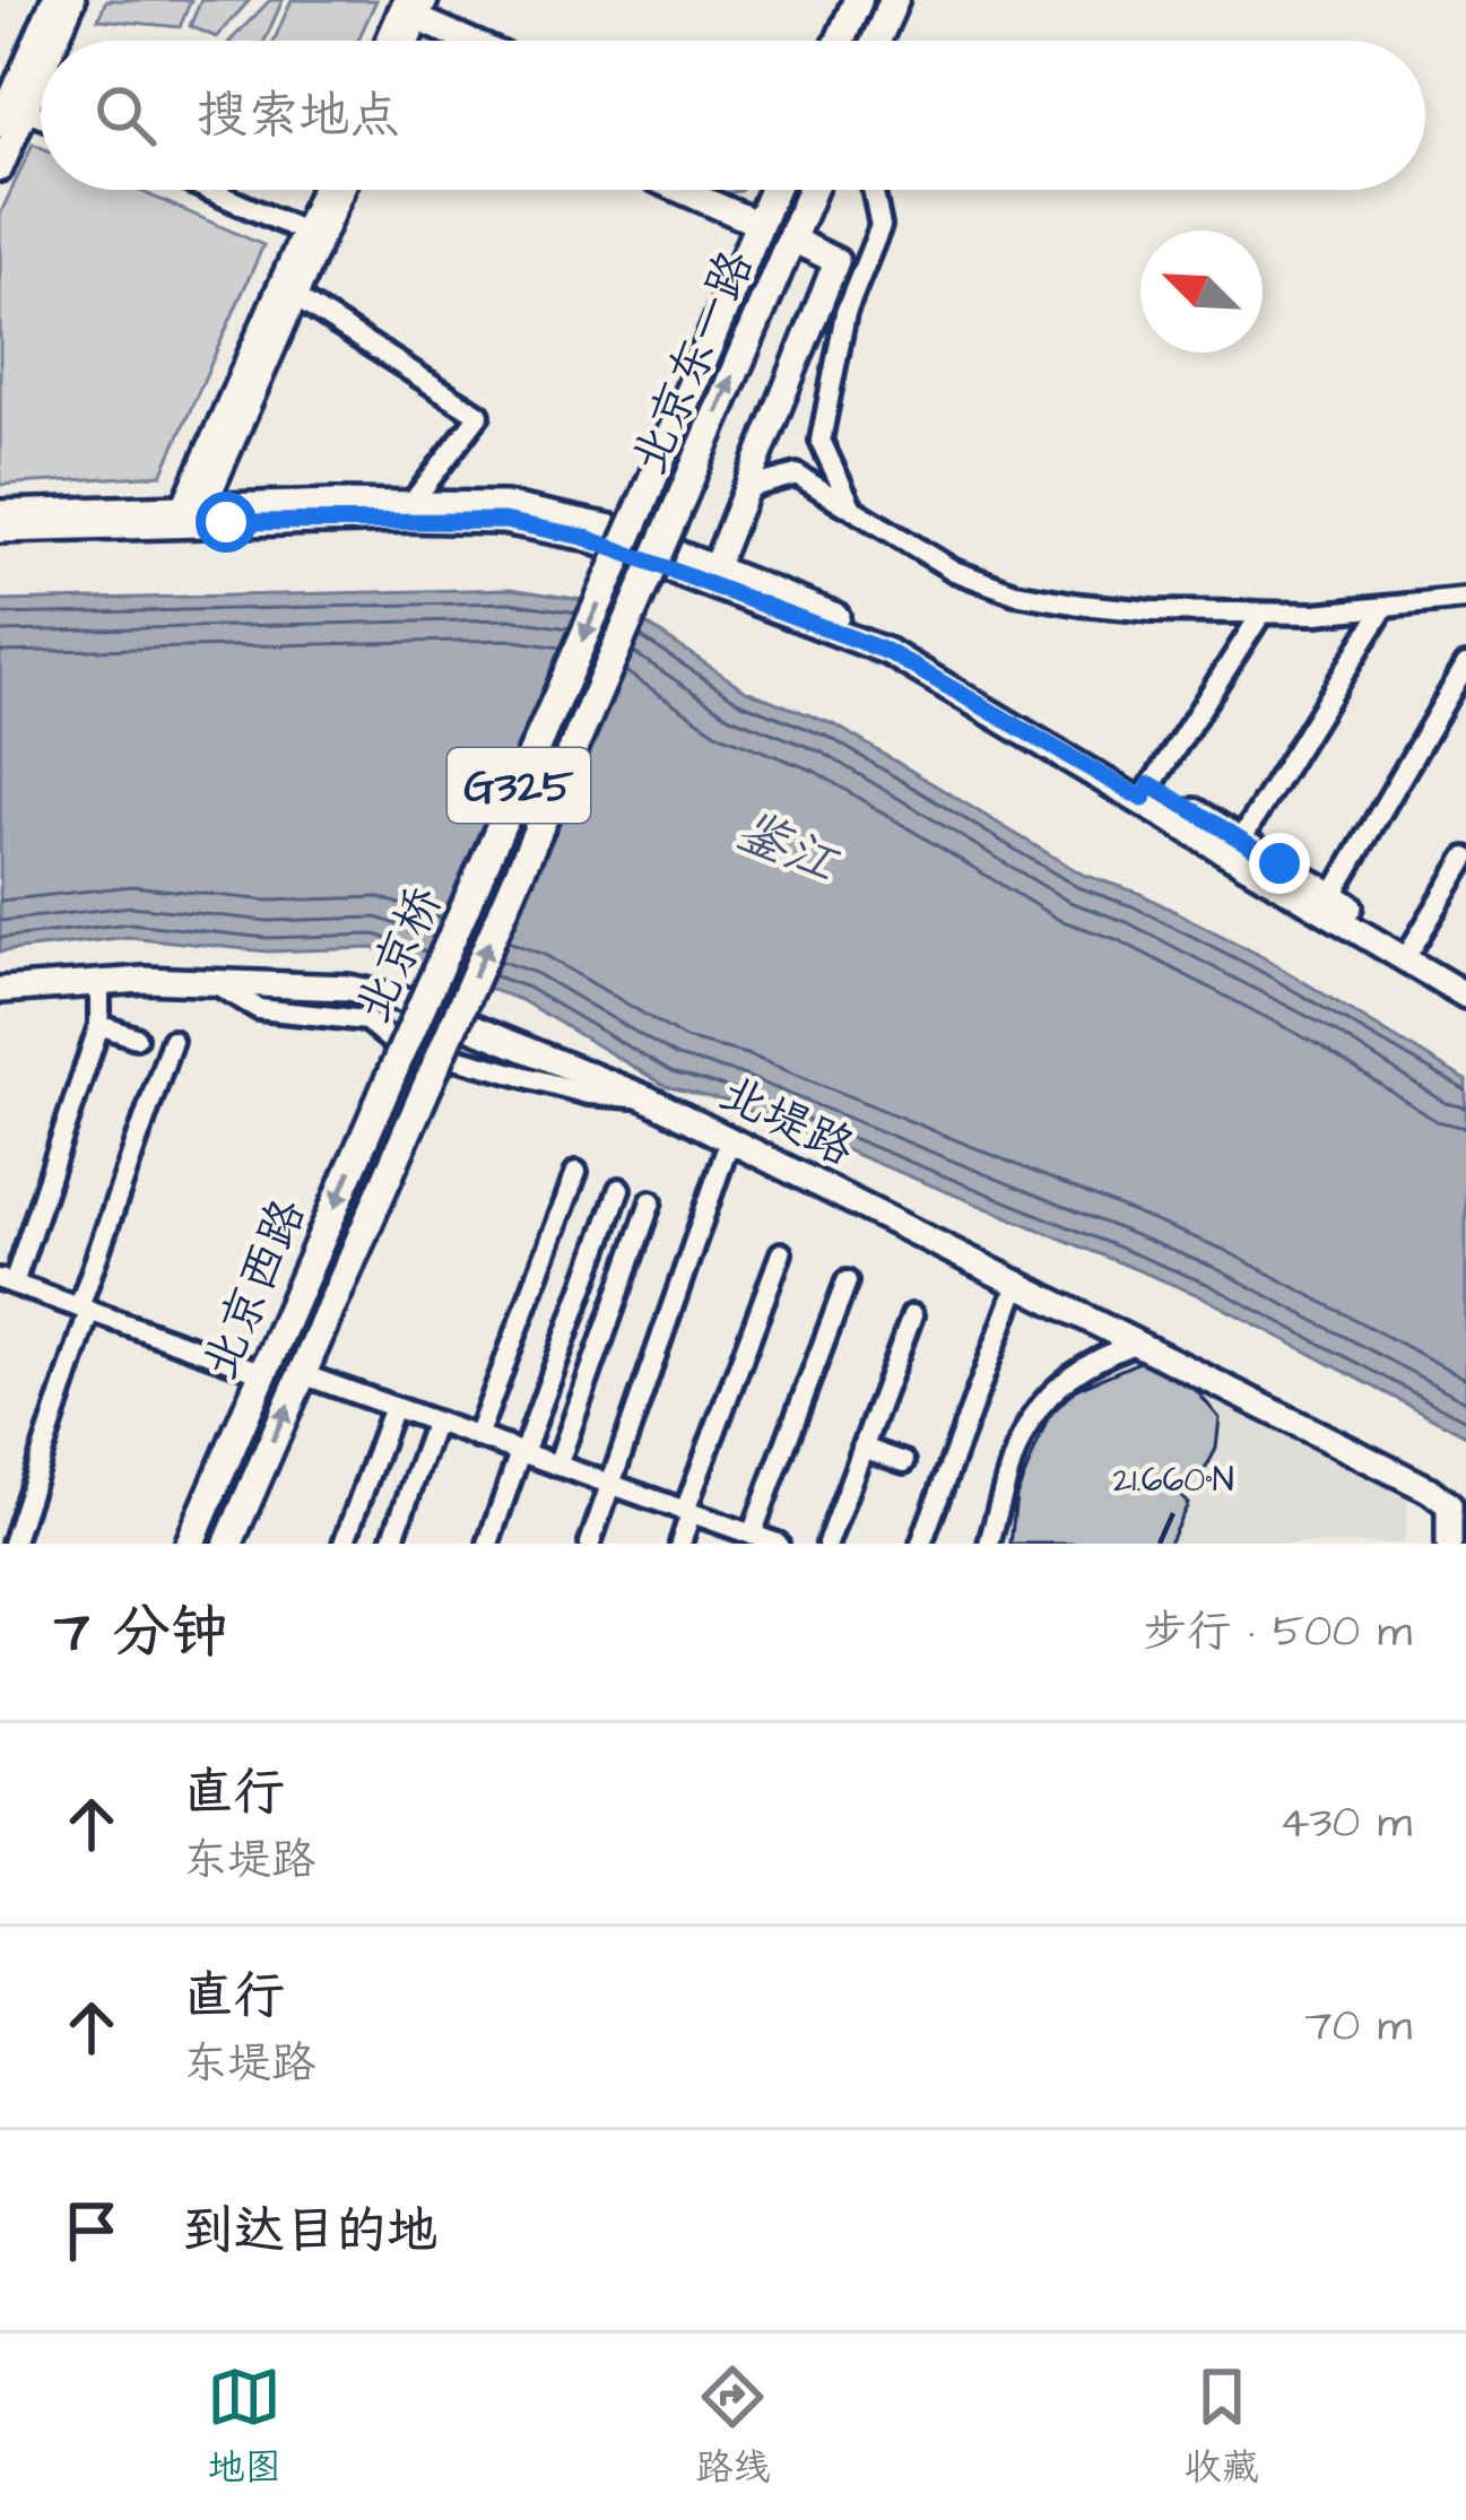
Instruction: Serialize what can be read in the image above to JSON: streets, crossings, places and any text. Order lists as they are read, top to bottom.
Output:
{
  "streets": {
    "highway": [
      "北京东一路",
      "G325",
      "北京桥",
      "北京西路"
    ],
    "main road": ["北堤路"]
  },
  "crossings": [
    ["北京东一路", "北京桥"],
    ["北京桥", "北京西路"]
  ],
  "water": ["鉴江"],
  "north": "top left",
  "page": {
    "search": "搜索地点",
    "heading": ["7 分钟", "步行 · 500 m"],
    "list": [
      ["直行", "东堤路", "430 m"],
      ["直行", "东堤路", "70 m"],
      "到达目的地"
    ],
    "nav": ["地图", "路线", "收藏"]
  },
  "coordinates": ["21.660°N"]
}
